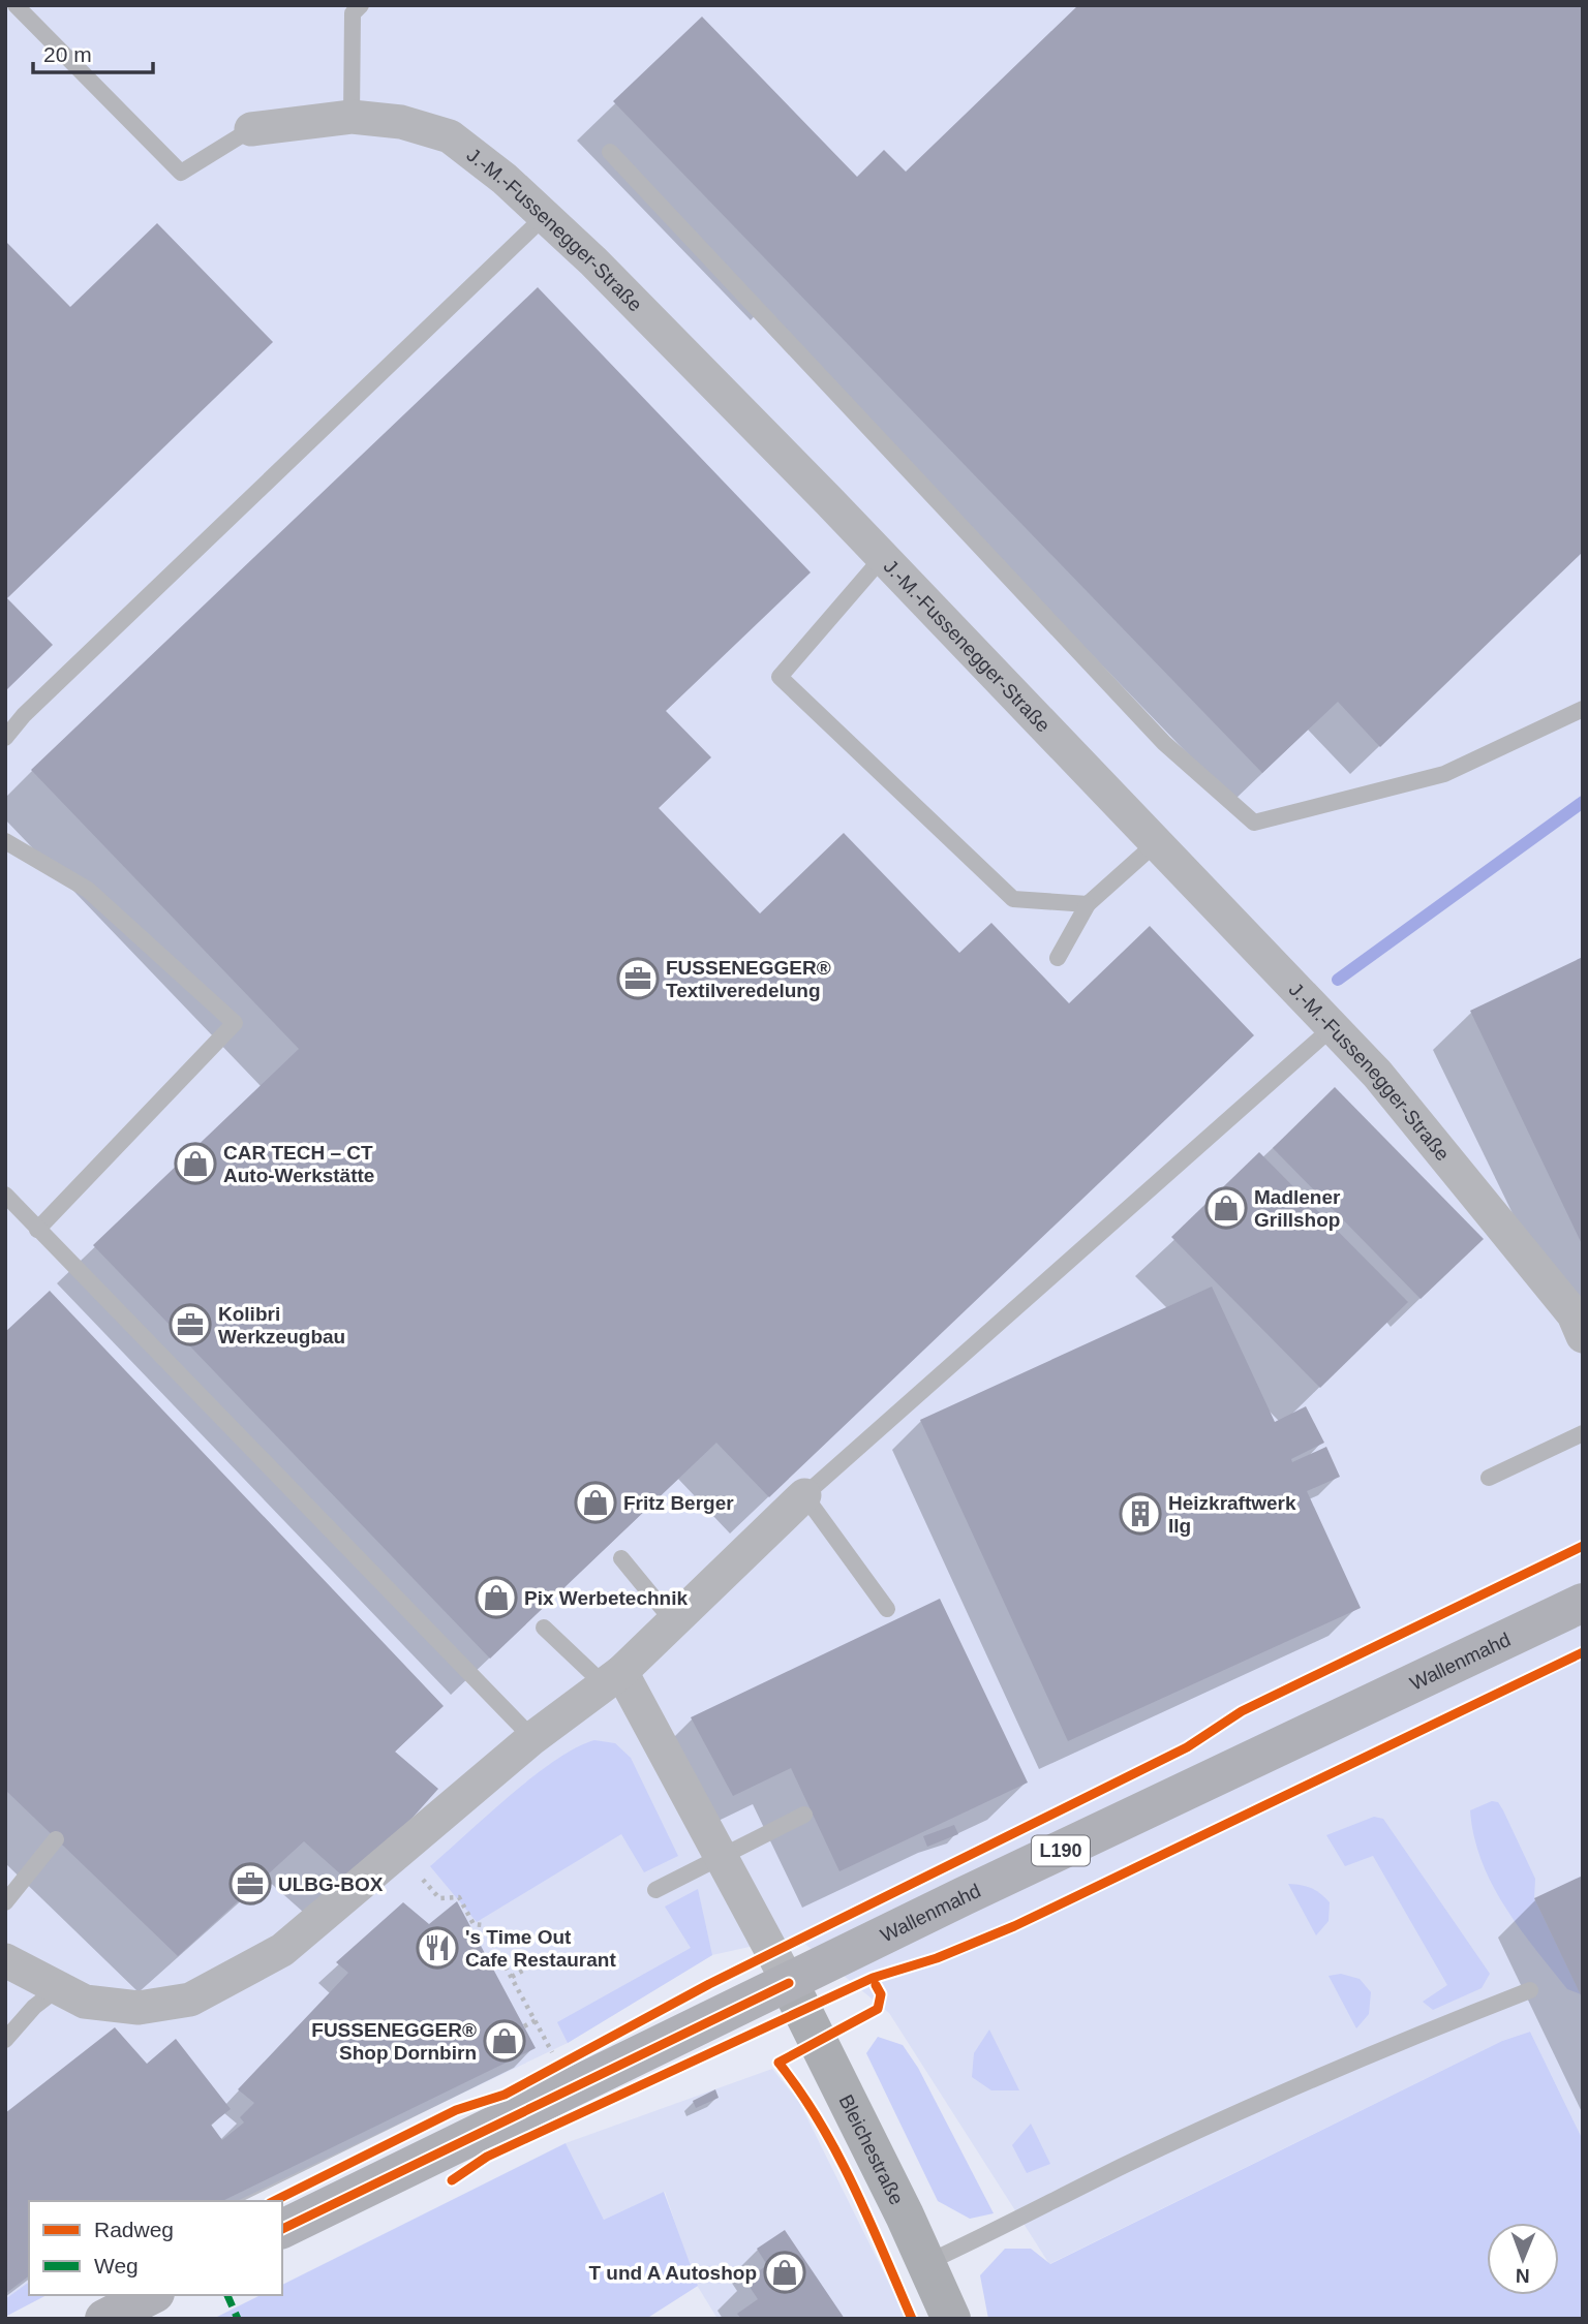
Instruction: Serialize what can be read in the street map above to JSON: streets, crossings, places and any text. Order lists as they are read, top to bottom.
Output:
{
  "streets": {
    "main road": ["Wallenmahd", "L190", "Bleichestraße"],
    "street": ["J.-M.-Fussenegger-Straße"]
  },
  "crossings": [
    ["Wallenmahd", "Bleichestraße"]
  ],
  "places": {
    "office": ["FUSSENEGGER® Textilveredelung", "Kolibri Werkzeugbau", "ULBG-BOX"],
    "shop": [
      "CAR TECH – CT Auto-Werkstätte",
      "Madlener Grillshop",
      "Fritz Berger",
      "Pix Werbetechnik",
      "FUSSENEGGER® Shop Dornbirn",
      "T und A Autoshop"
    ],
    "building": ["Heizkraftwerk Ilg"],
    "restaurant": ["'s Time Out Cafe Restaurant"]
  },
  "legend": ["Radweg", "Weg"],
  "scale_bar": "20 m",
  "north": "bottom"
}
